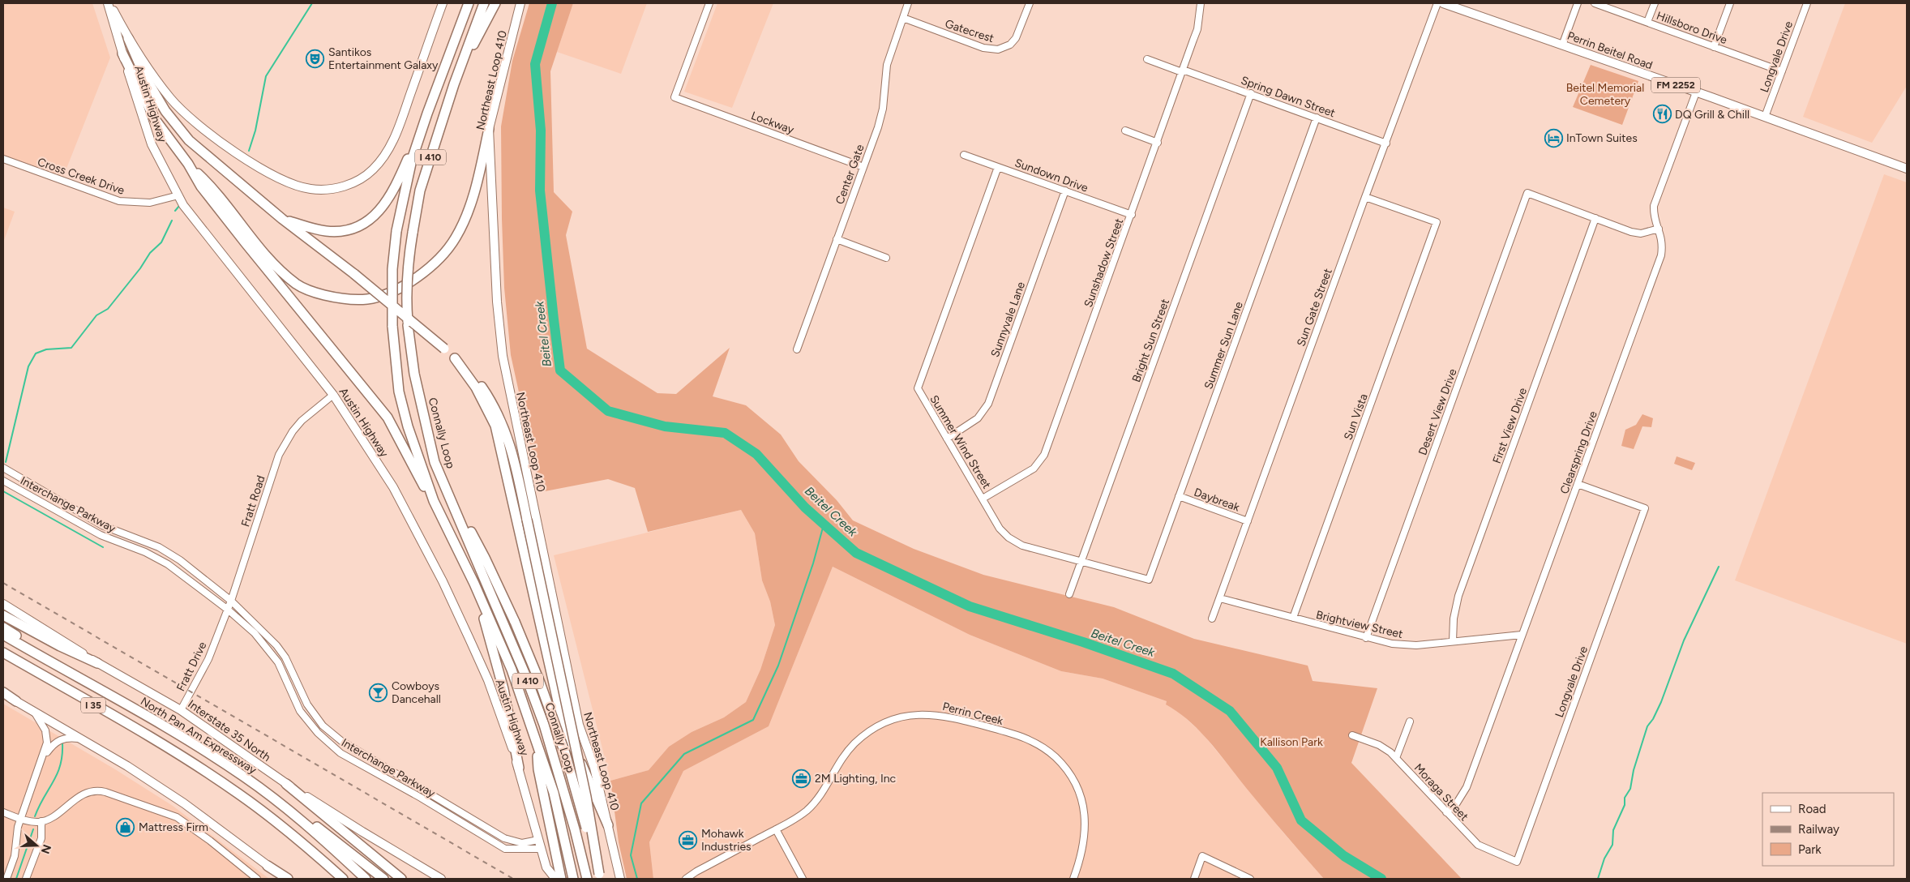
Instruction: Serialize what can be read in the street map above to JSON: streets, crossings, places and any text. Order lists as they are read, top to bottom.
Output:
{
  "streets": {
    "highway": [
      "I 410",
      "Connally Loop",
      "I 35",
      "North Pan Am Expressway"
    ],
    "main road": [
      "Perrin Beitel Road",
      "Northeast Loop 410",
      "FM 2252",
      "Austin Highway",
      "Interstate 35 North"
    ],
    "street": [
      "Hillsboro Drive",
      "Gatecrest",
      "Longvale Drive",
      "Spring Dawn Street",
      "Lockway",
      "Center Gate",
      "Sundown Drive",
      "Cross Creek Drive",
      "Sunshadow Street",
      "Sun Gate Street",
      "Sunnyvale Lane",
      "Bright Sun Street",
      "Summer Sun Lane",
      "Desert View Drive",
      "Sun Vista",
      "First View Drive",
      "Summer Wind Street",
      "Clearspring Drive",
      "Daybreak",
      "Fratt Road",
      "Interchange Parkway",
      "Brightview Street",
      "Fratt Drive",
      "Perrin Creek",
      "Moraga Street"
    ]
  },
  "crossings": [
    ["Hillsboro Drive", "Longvale Drive"],
    ["Gatecrest", "Center Gate"],
    ["Perrin Beitel Road", "Longvale Drive"],
    ["Perrin Beitel Road", "Clearspring Drive"],
    ["Longvale Drive", "Clearspring Drive"],
    ["Longvale Drive", "Moraga Street"],
    ["Spring Dawn Street", "Sunshadow Street"],
    ["Spring Dawn Street", "Sun Gate Street"],
    ["Spring Dawn Street", "Bright Sun Street"],
    ["Spring Dawn Street", "Summer Sun Lane"],
    ["Austin Highway", "I 410"],
    ["Austin Highway", "Cross Creek Drive"],
    ["Austin Highway", "Fratt Road"],
    ["Austin Highway", "Interchange Parkway"],
    ["Lockway", "Center Gate"],
    ["Sundown Drive", "Sunshadow Street"],
    ["Sundown Drive", "Sunnyvale Lane"],
    ["Sundown Drive", "Summer Wind Street"],
    ["Sunshadow Street", "Summer Wind Street"],
    ["Sun Gate Street", "Sun Vista"],
    ["Sun Gate Street", "Daybreak"],
    ["Sun Gate Street", "Brightview Street"],
    ["Sunnyvale Lane", "Summer Wind Street"],
    ["Bright Sun Street", "Summer Wind Street"],
    ["Summer Sun Lane", "Summer Wind Street"],
    ["Summer Sun Lane", "Daybreak"],
    ["Desert View Drive", "First View Drive"],
    ["Desert View Drive", "Brightview Street"],
    ["Sun Vista", "Brightview Street"],
    ["First View Drive", "Brightview Street"],
    ["Clearspring Drive", "Brightview Street"],
    ["Clearspring Drive", "Moraga Street"],
    ["Fratt Road", "Interchange Parkway"],
    ["Fratt Road", "Fratt Drive"],
    ["Fratt Drive", "Interstate 35 North"]
  ],
  "water": ["Beitel Creek"],
  "parks": ["Beitel Memorial Cemetery", "Kallison Park"],
  "places": {
    "theatre": ["Santikos Entertainment Galaxy"],
    "restaurant": ["DQ Grill & Chill"],
    "hotel": ["InTown Suites"],
    "bar": ["Cowboys Dancehall"],
    "office": ["2M Lighting, Inc", "Mohawk Industries"],
    "shop": ["Mattress Firm"]
  },
  "legend": ["Road", "Railway", "Park"],
  "north": "right"
}
